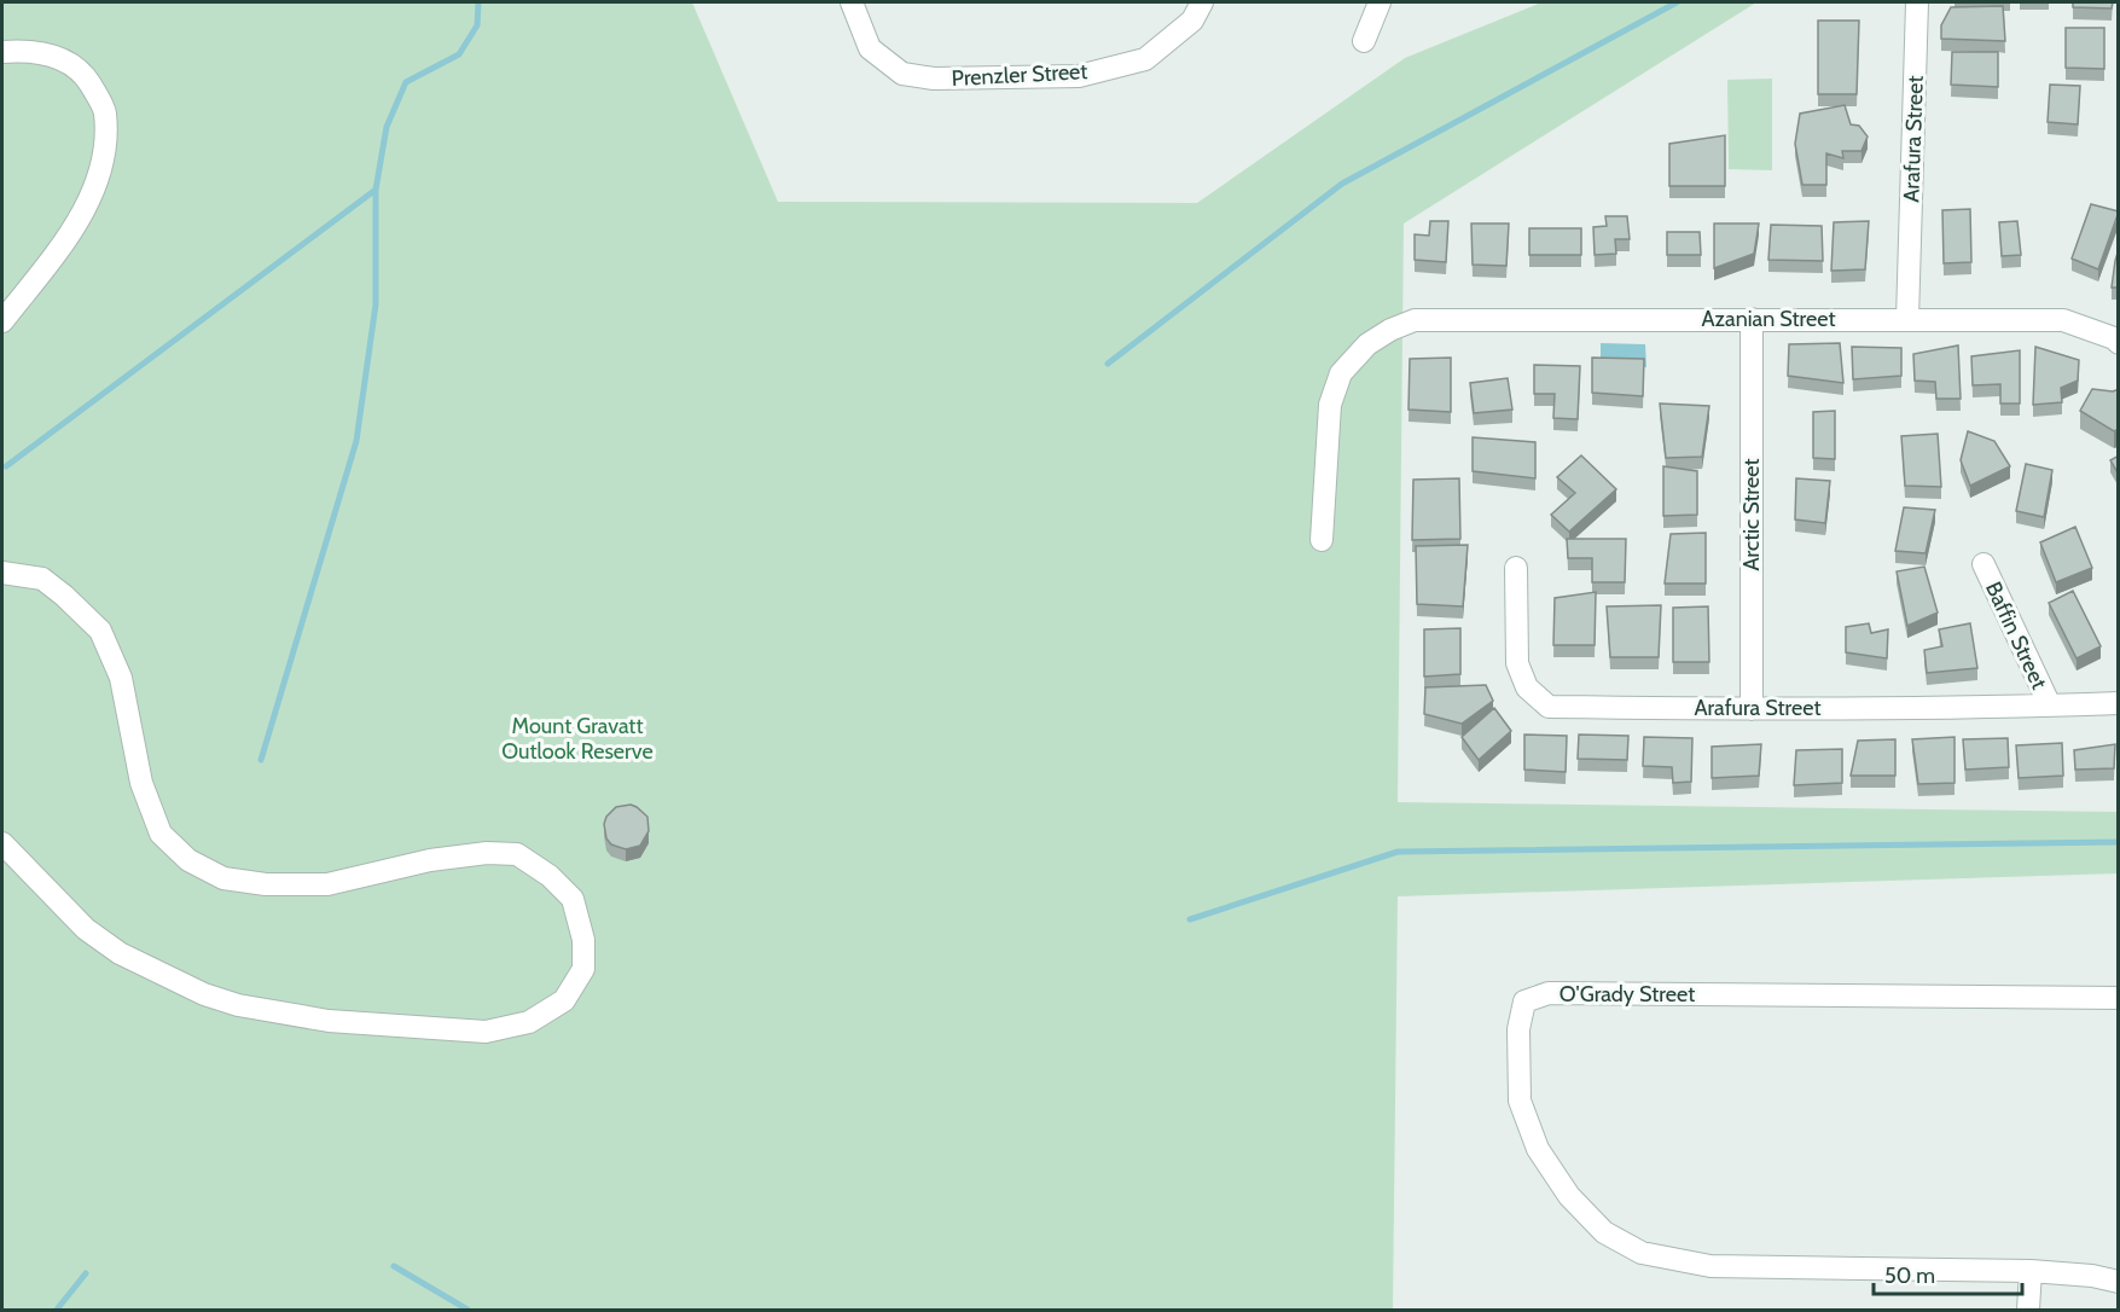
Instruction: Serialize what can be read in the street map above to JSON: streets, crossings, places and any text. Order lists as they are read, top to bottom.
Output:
{
  "streets": {
    "street": [
      "Prenzler Street",
      "Arafura Street",
      "Azanian Street",
      "Arctic Street",
      "Baffin Street",
      "O'Grady Street"
    ]
  },
  "crossings": [
    ["Arafura Street", "Azanian Street"],
    ["Arafura Street", "Arctic Street"],
    ["Arafura Street", "Baffin Street"],
    ["Azanian Street", "Arctic Street"]
  ],
  "parks": ["Mount Gravatt Outlook Reserve"],
  "scale_bar": "50 m"
}
